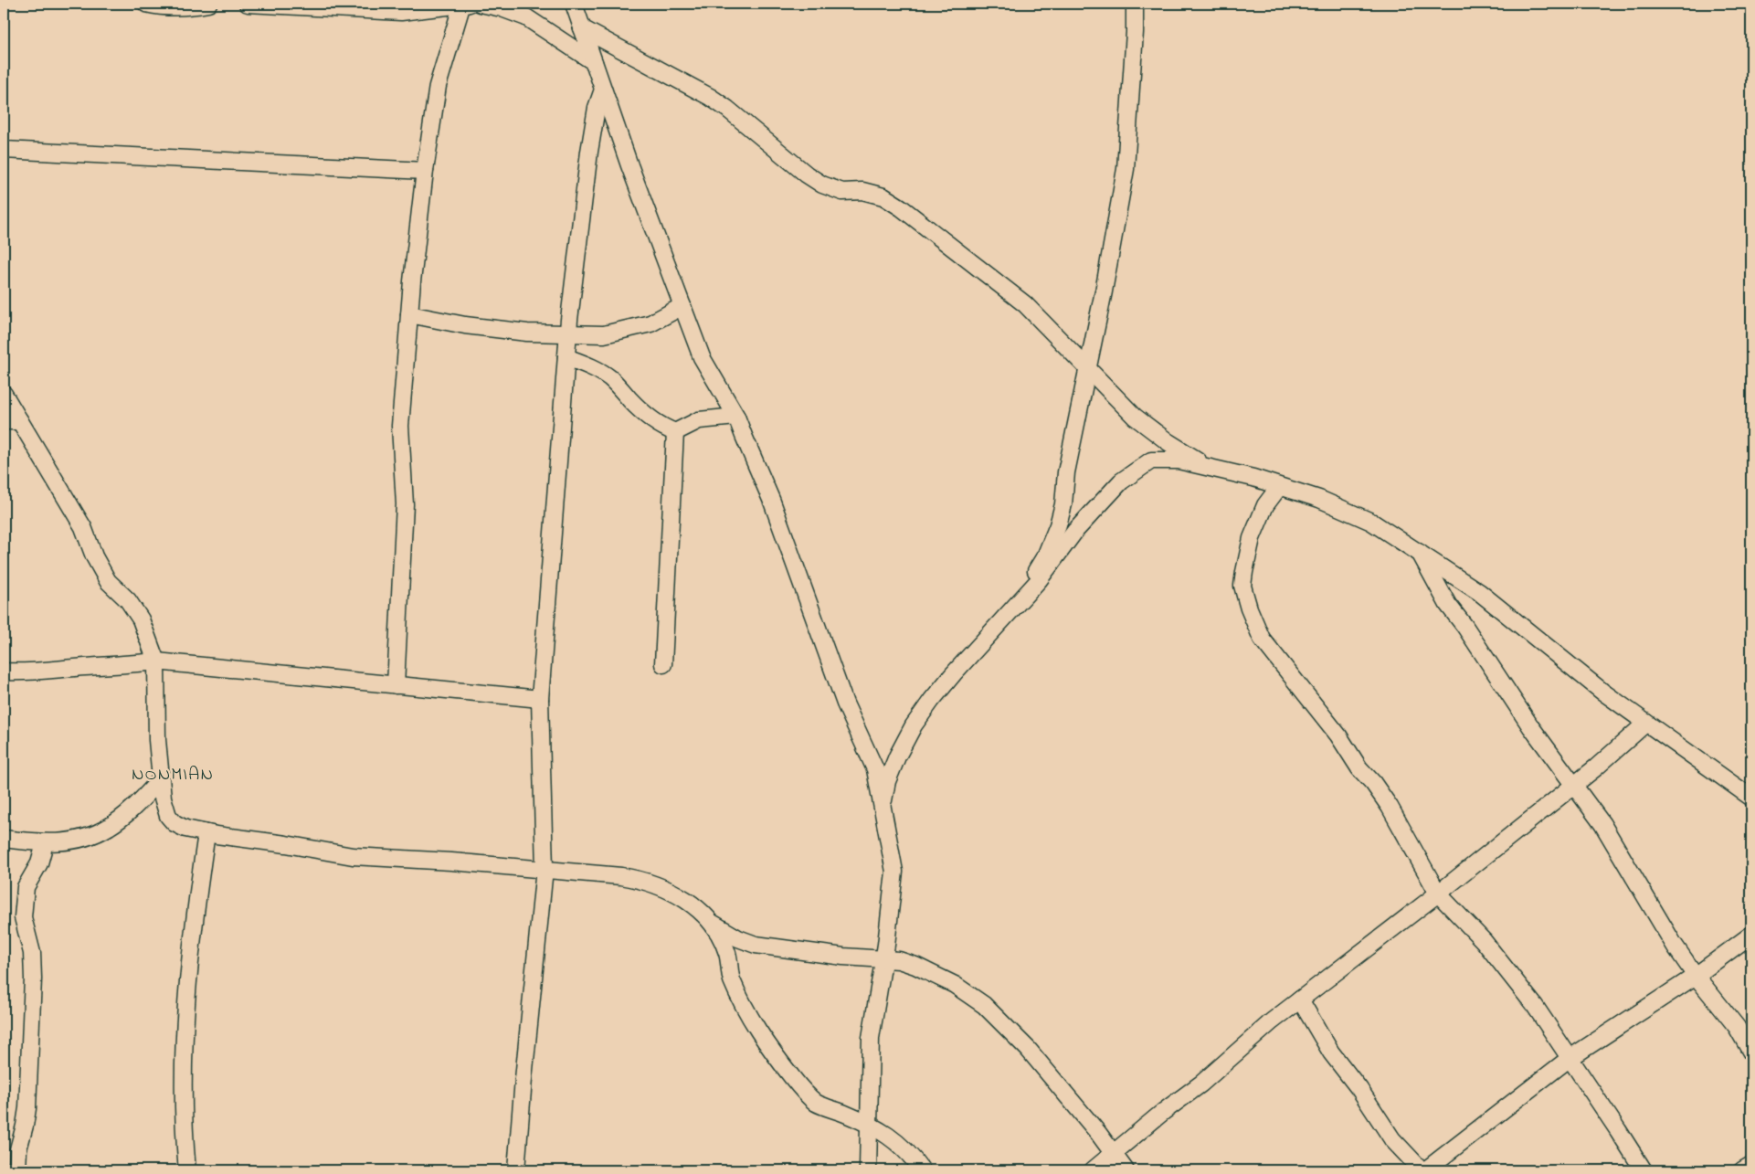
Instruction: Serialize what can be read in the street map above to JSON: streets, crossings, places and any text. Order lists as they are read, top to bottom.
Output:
{
  "districts": ["NONMIAN"]
}
